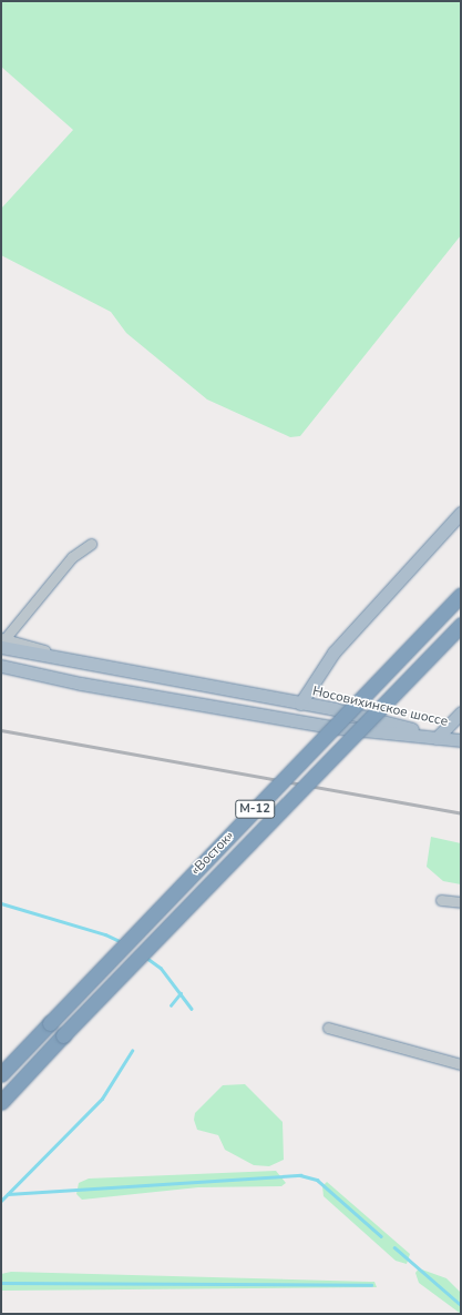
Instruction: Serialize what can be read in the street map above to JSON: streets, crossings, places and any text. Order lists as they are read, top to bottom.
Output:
{
  "streets": {
    "highway": ["М-12", "«Восток»"],
    "main road": ["Носовихинское шоссе"]
  }
}
